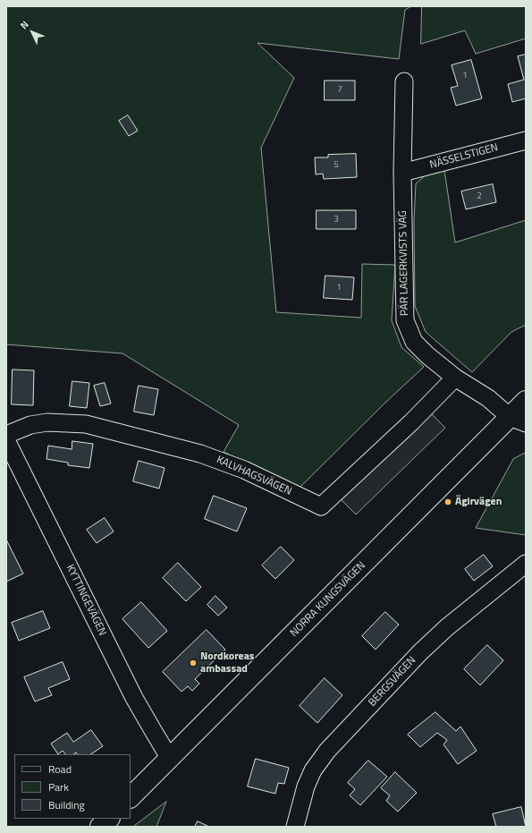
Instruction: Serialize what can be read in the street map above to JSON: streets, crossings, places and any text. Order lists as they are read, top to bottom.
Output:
{
  "streets": {
    "main road": ["NORRA KUNGSVÄGEN"],
    "street": [
      "NÄSSELSTIGEN",
      "PÄR LAGERKVISTS VÄG",
      "KALVHAGSVÄGEN",
      "KYTTINGEVÄGEN",
      "BERGSVÄGEN"
    ]
  },
  "crossings": [
    ["NÄSSELSTIGEN", "PÄR LAGERKVISTS VÄG"],
    ["PÄR LAGERKVISTS VÄG", "KALVHAGSVÄGEN"],
    ["PÄR LAGERKVISTS VÄG", "NORRA KUNGSVÄGEN"],
    ["NORRA KUNGSVÄGEN", "KYTTINGEVÄGEN"]
  ],
  "places": ["Ägirvägen", "Nordkoreas ambassad"],
  "house_numbers": [
    "1",
    "7",
    "5",
    "2",
    "3",
    "1"
  ],
  "legend": ["Road", "Park", "Building"],
  "north": "top left"
}
